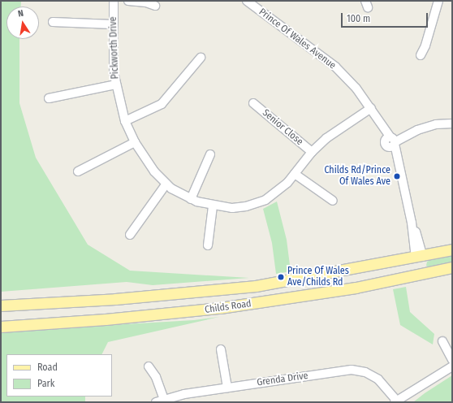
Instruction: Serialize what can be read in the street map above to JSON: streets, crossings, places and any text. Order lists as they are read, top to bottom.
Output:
{
  "streets": {
    "main road": ["Prince Of Wales Avenue", "Childs Road"],
    "street": ["Pickworth Drive", "Senior Close", "Grenda Drive"]
  },
  "crossings": [
    ["Prince Of Wales Avenue", "Pickworth Drive"],
    ["Prince Of Wales Avenue", "Childs Road"],
    ["Pickworth Drive", "Senior Close"]
  ],
  "places": ["Childs Rd/Prince Of Wales Ave", "Prince Of Wales Ave/Childs Rd"],
  "legend": ["Road", "Park"],
  "scale_bar": "100 m",
  "north": "top"
}
